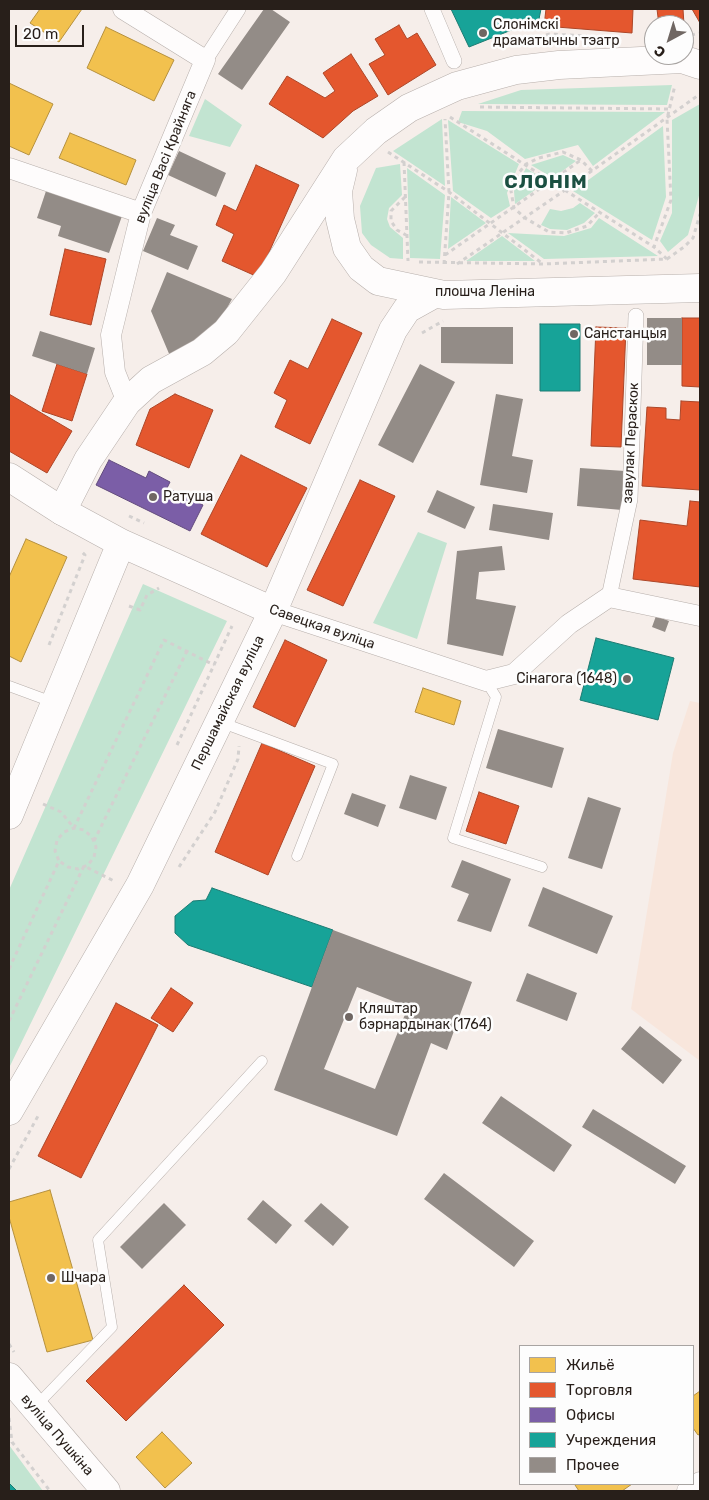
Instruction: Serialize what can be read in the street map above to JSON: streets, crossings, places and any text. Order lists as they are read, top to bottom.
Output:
{
  "streets": {
    "main road": [
      "плошча Леніна",
      "Савецкая вуліца",
      "Першамайская вуліца",
      "вуліца Пушкіна"
    ],
    "street": ["вуліца Васі Крайняга", "завулак Пераскок"]
  },
  "crossings": [
    ["плошча Леніна", "Першамайская вуліца"],
    ["Савецкая вуліца", "Першамайская вуліца"]
  ],
  "districts": ["СЛОНІМ"],
  "places": [
    "Слонімскі драматычны тэатр",
    "Санстанцыя",
    "Ратуша",
    "Сінагога (1648)",
    "Кляштар бэрнардынак (1764)",
    "Шчара"
  ],
  "legend": [
    "Жильё",
    "Торговля",
    "Офисы",
    "Учреждения",
    "Прочее"
  ],
  "scale_bar": "20 m",
  "north": "bottom left"
}
